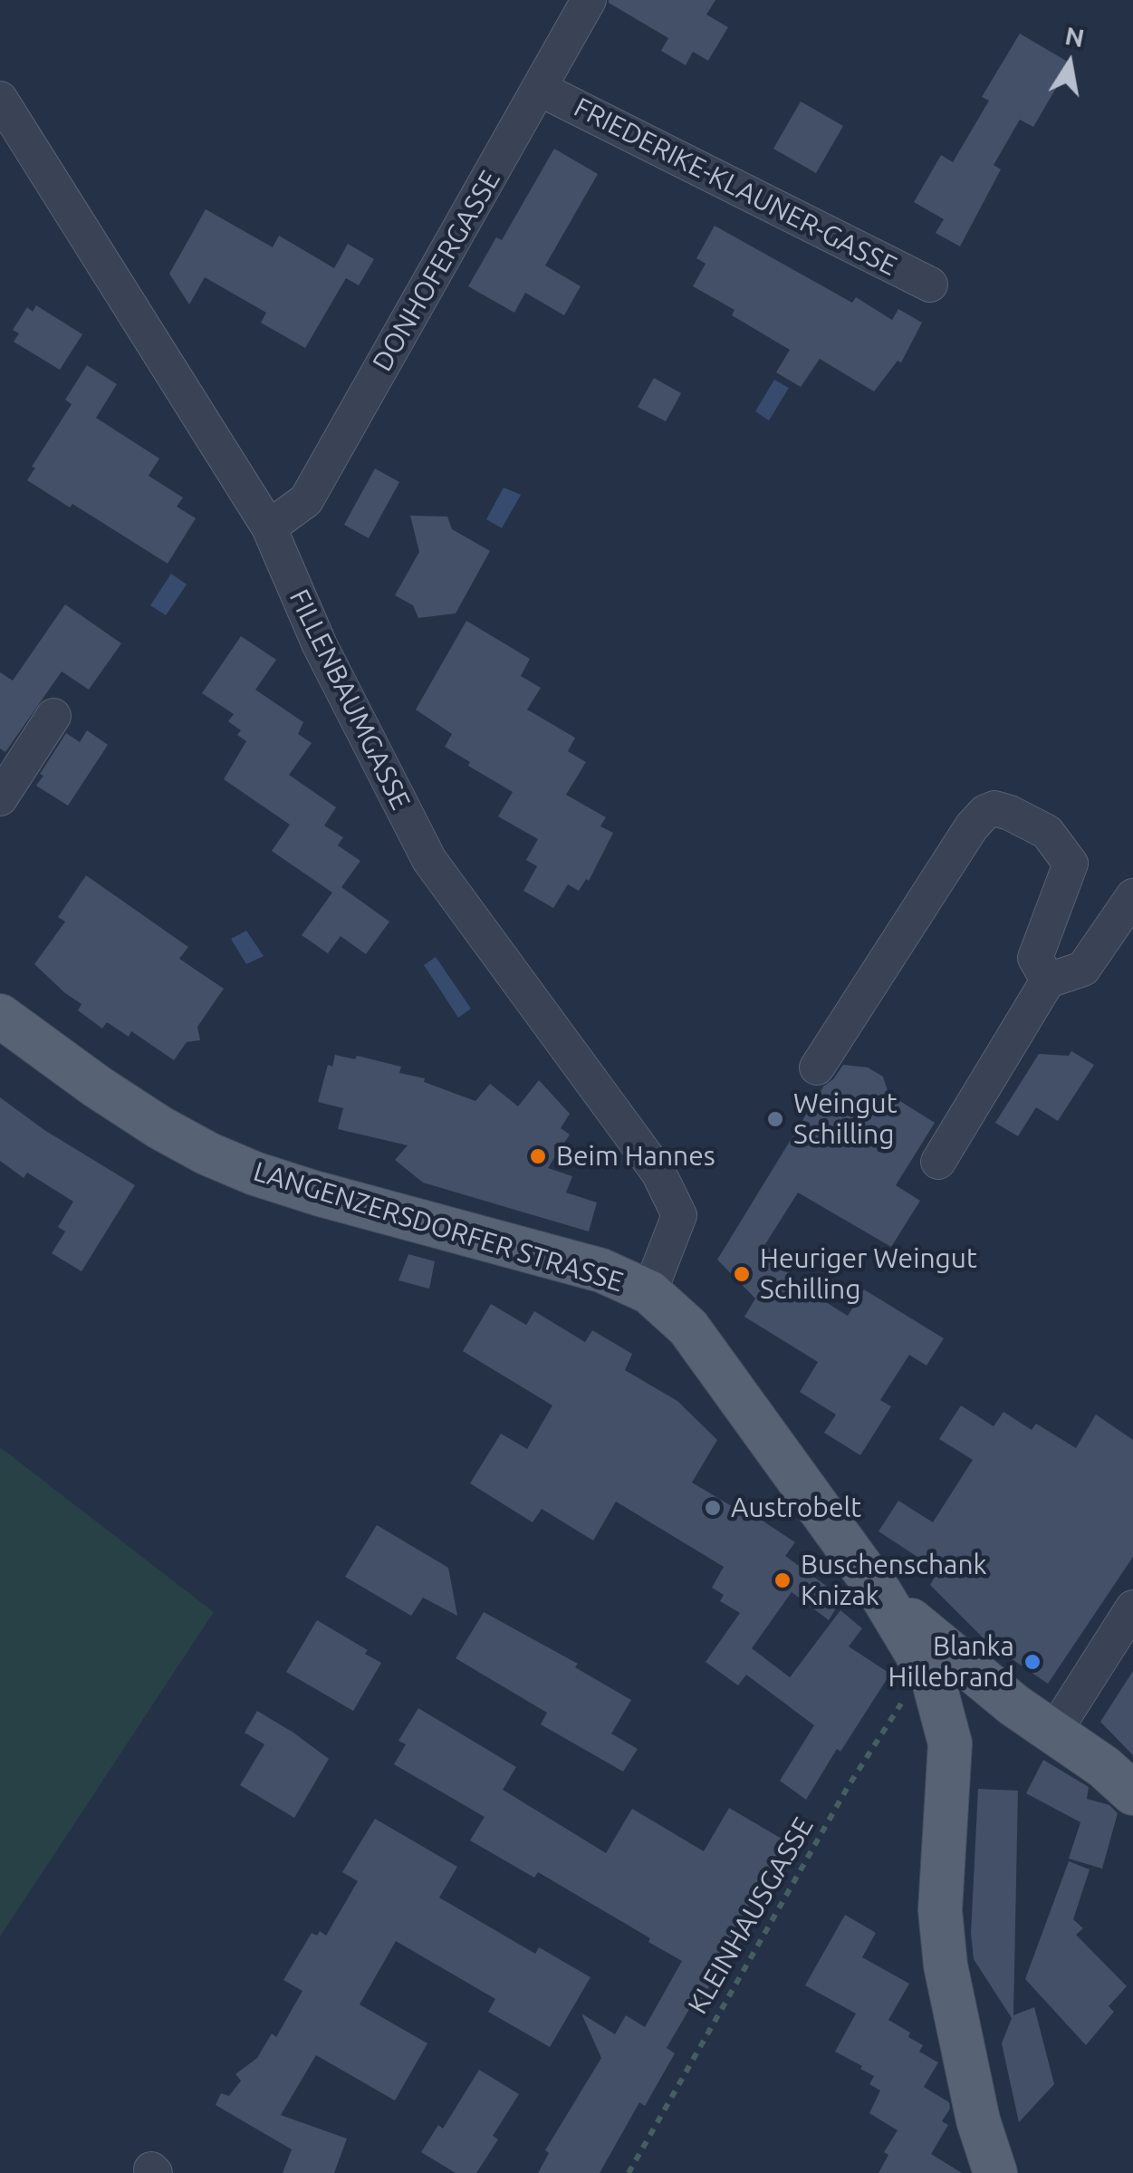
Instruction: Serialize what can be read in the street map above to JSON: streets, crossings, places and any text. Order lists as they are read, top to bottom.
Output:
{
  "streets": {
    "main road": ["LANGENZERSDORFER STRASSE"],
    "street": ["FRIEDERIKE-KLAUNER-GASSE", "DONHOFERGASSE", "FILLENBAUMGASSE"],
    "path": ["KLEINHAUSGASSE"]
  },
  "crossings": [
    ["FRIEDERIKE-KLAUNER-GASSE", "DONHOFERGASSE"],
    ["DONHOFERGASSE", "FILLENBAUMGASSE"],
    ["FILLENBAUMGASSE", "LANGENZERSDORFER STRASSE"]
  ],
  "places": [
    "Weingut Schilling",
    "Beim Hannes",
    "Heuriger Weingut Schilling",
    "Austrobelt",
    "Buschenschank Knizak",
    "Blanka Hillebrand"
  ],
  "north": "top"
}
